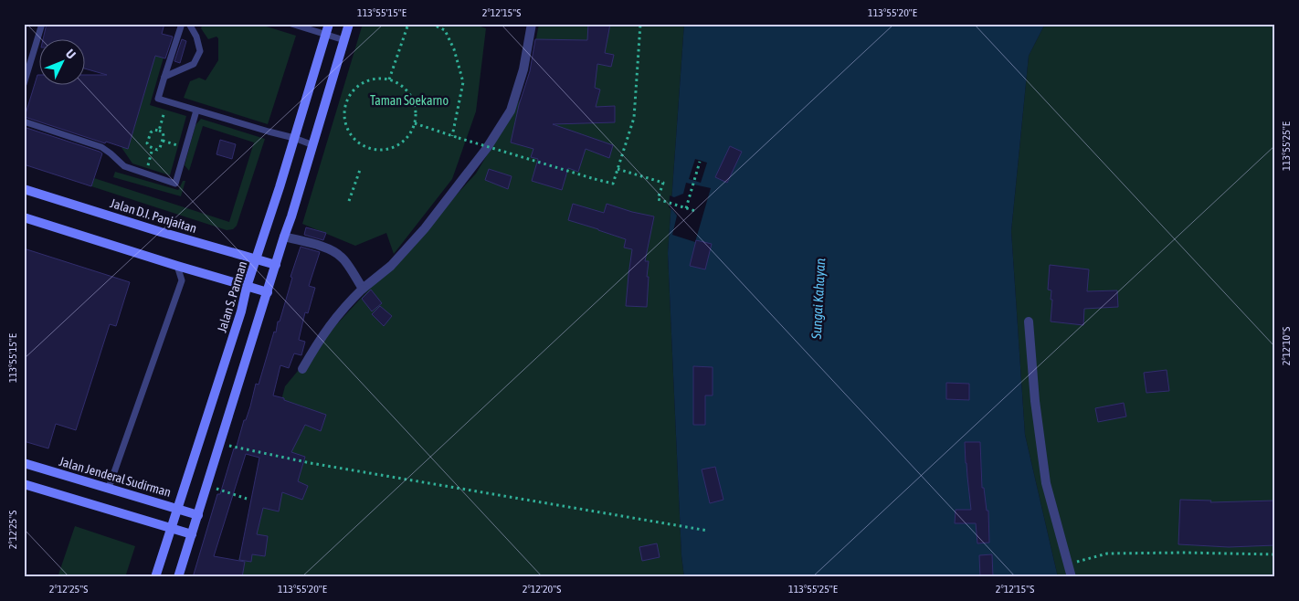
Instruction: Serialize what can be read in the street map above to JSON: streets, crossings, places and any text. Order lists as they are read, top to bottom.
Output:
{
  "streets": {
    "main road": ["Jalan D.I. Panjaitan", "Jalan S. Parman", "Jalan Jenderal Sudirman"]
  },
  "crossings": [
    ["Jalan D.I. Panjaitan", "Jalan S. Parman"],
    ["Jalan S. Parman", "Jalan Jenderal Sudirman"]
  ],
  "water": ["Sungai Kahayan"],
  "parks": ["Taman Soekarno"],
  "north": "top right",
  "coordinates": [
    "113°55'15\"E",
    "2°12'15\"S",
    "113°55'20\"E",
    "113°55'25\"E",
    "2°12'10\"S",
    "2°12'25\"S",
    "2°12'20\"S"
  ]
}
